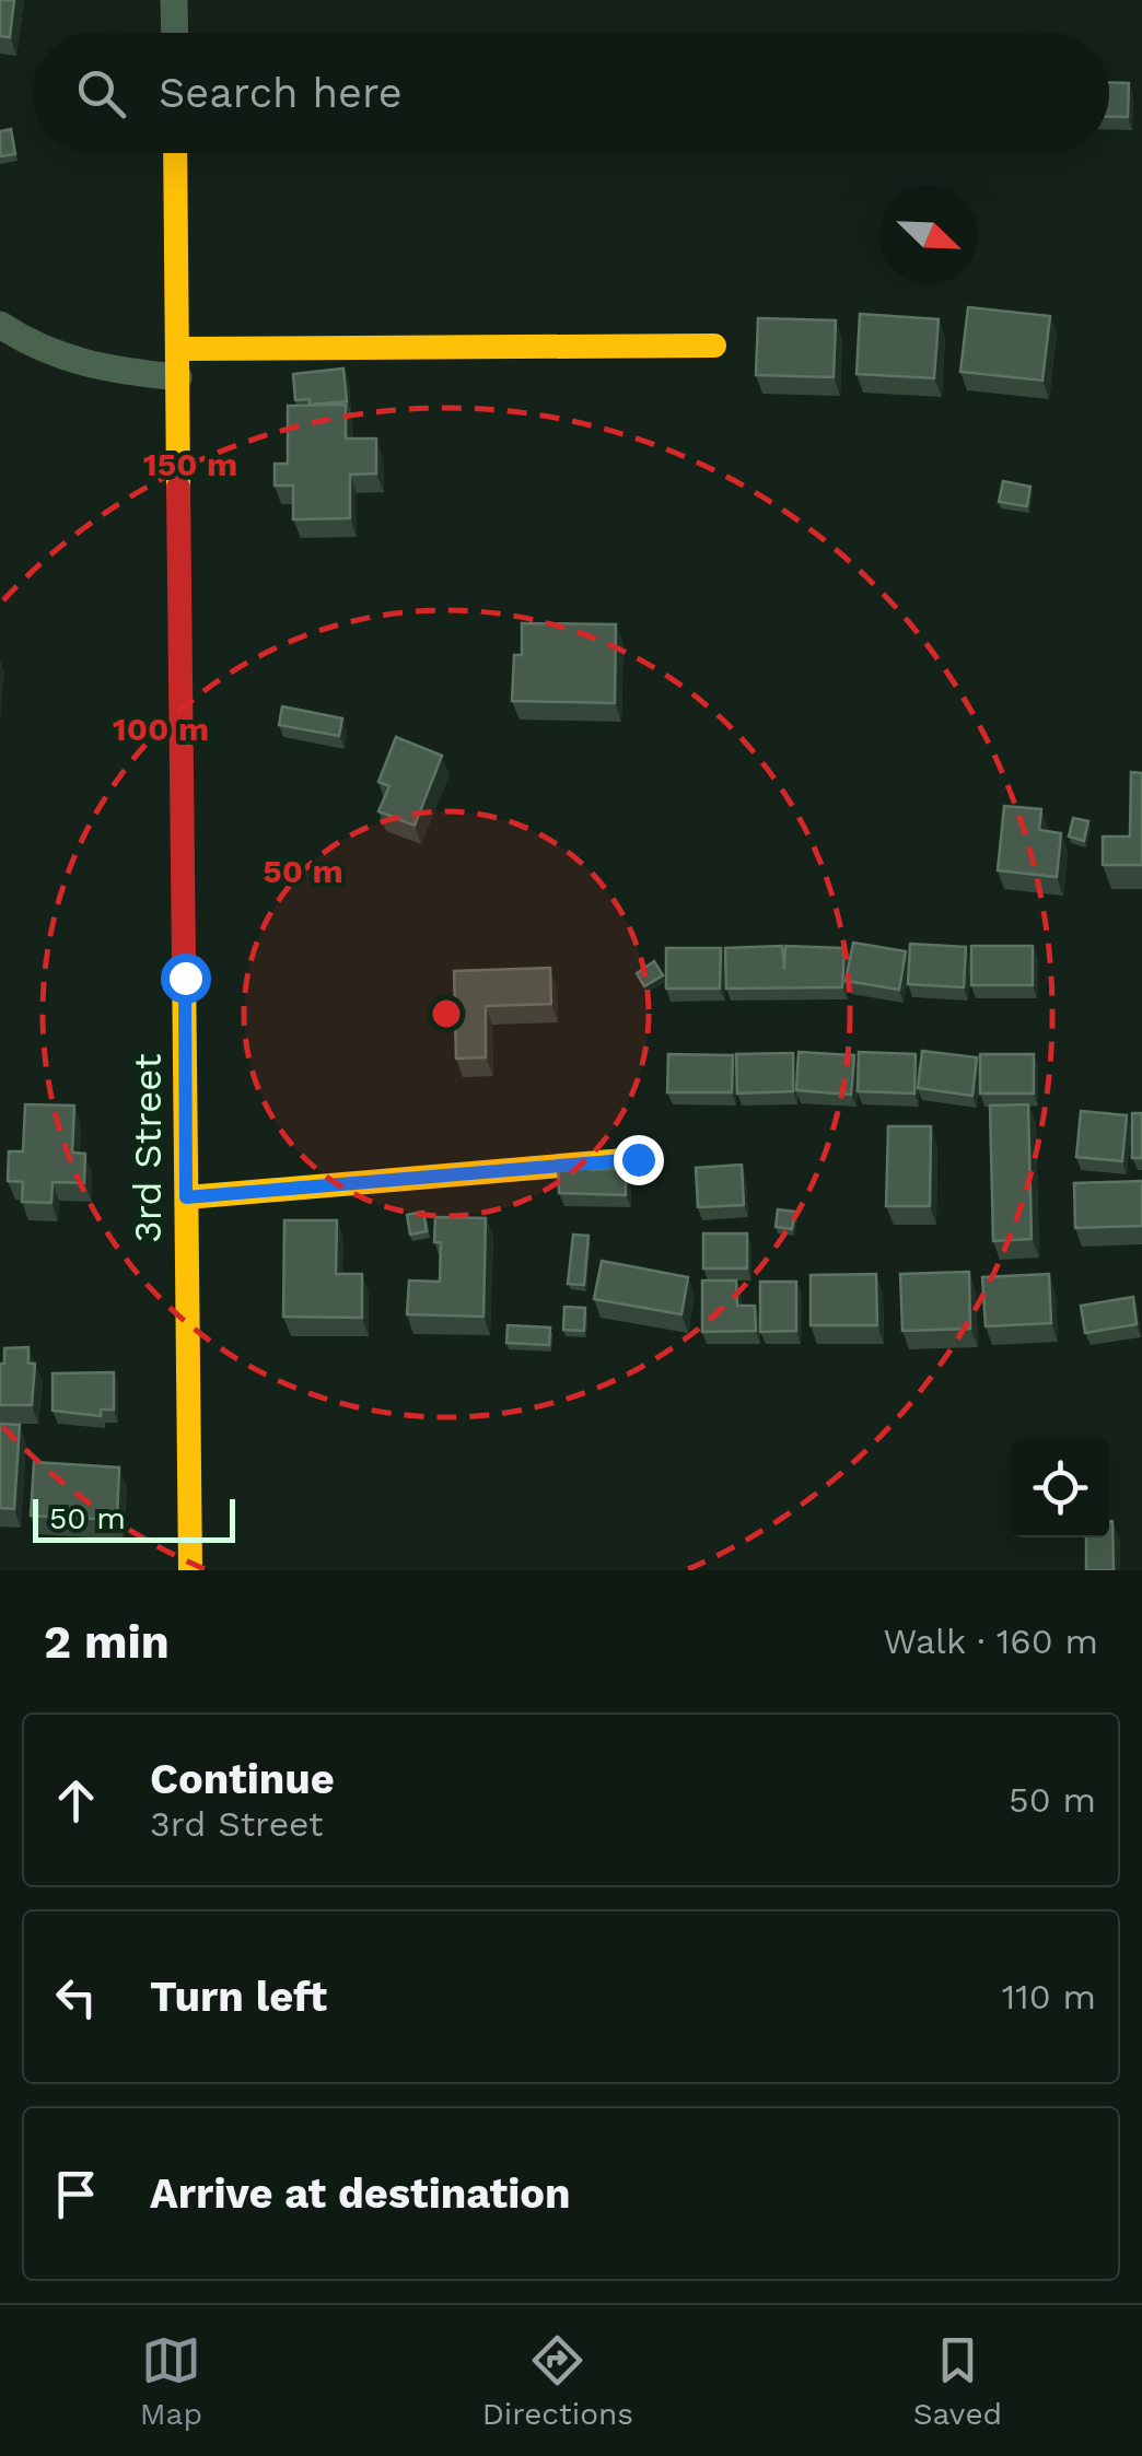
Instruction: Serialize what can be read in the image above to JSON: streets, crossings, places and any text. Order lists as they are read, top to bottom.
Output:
{
  "streets": {
    "street": ["3rd Street"]
  },
  "scale_bar": "50 m",
  "north": "bottom right",
  "page": {
    "search": "Search here",
    "scale": "50 m",
    "heading": ["2 min", "Walk · 160 m"],
    "list": [
      ["Continue", "3rd Street", "50 m"],
      ["Turn left", "110 m"],
      "Arrive at destination"
    ],
    "nav": ["Map", "Directions", "Saved"]
  },
  "rings": ["150 m", "100 m", "50 m"]
}
